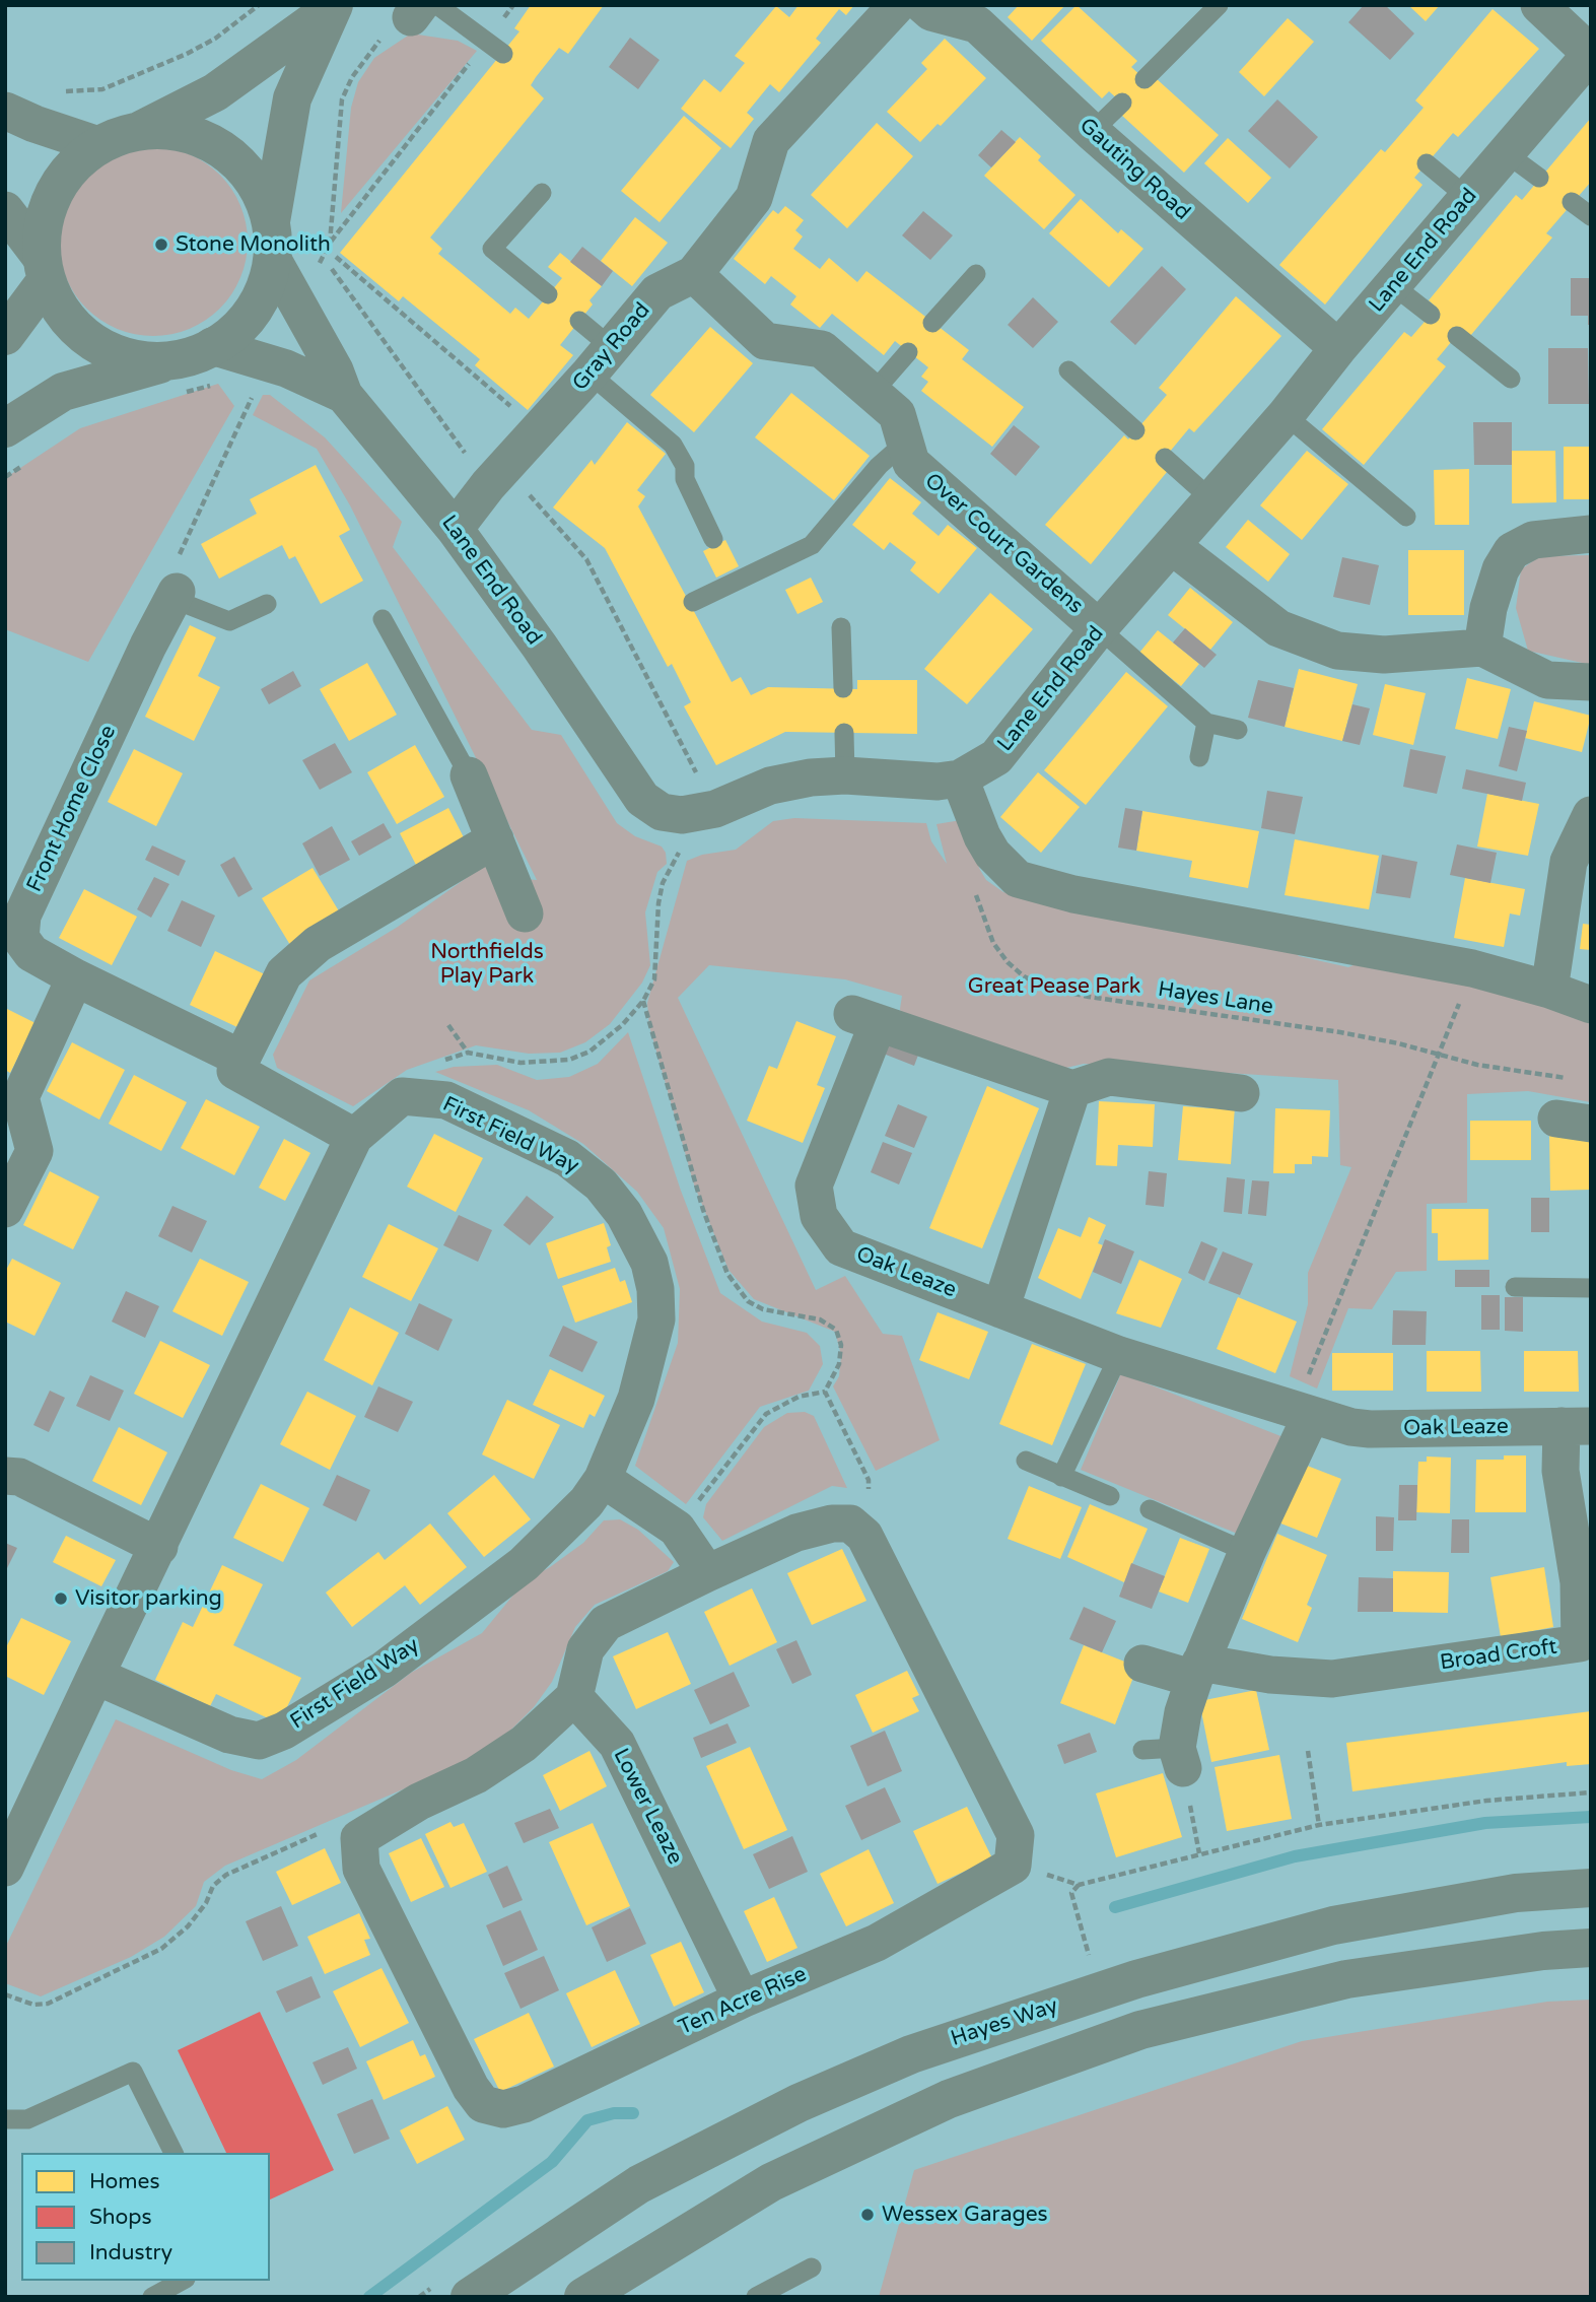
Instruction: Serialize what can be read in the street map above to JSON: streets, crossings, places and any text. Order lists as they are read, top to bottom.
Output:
{
  "streets": {
    "street": [
      "Gauting Road",
      "Lane End Road",
      "Gray Road",
      "Over Court Gardens",
      "Front Home Close",
      "First Field Way",
      "Oak Leaze",
      "Broad Croft",
      "Lower Leaze",
      "Ten Acre Rise",
      "Hayes Way"
    ],
    "path": ["Hayes Lane"]
  },
  "crossings": [
    ["Gauting Road", "Lane End Road"],
    ["Lane End Road", "Gray Road"],
    ["Lane End Road", "Over Court Gardens"],
    ["Gray Road", "Over Court Gardens"],
    ["Front Home Close", "First Field Way"],
    ["Oak Leaze", "Broad Croft"],
    ["Lower Leaze", "Ten Acre Rise"]
  ],
  "parks": ["Northfields Play Park", "Great Pease Park"],
  "places": ["Stone Monolith", "Visitor parking", "Wessex Garages"],
  "legend": ["Homes", "Shops", "Industry"]
}
